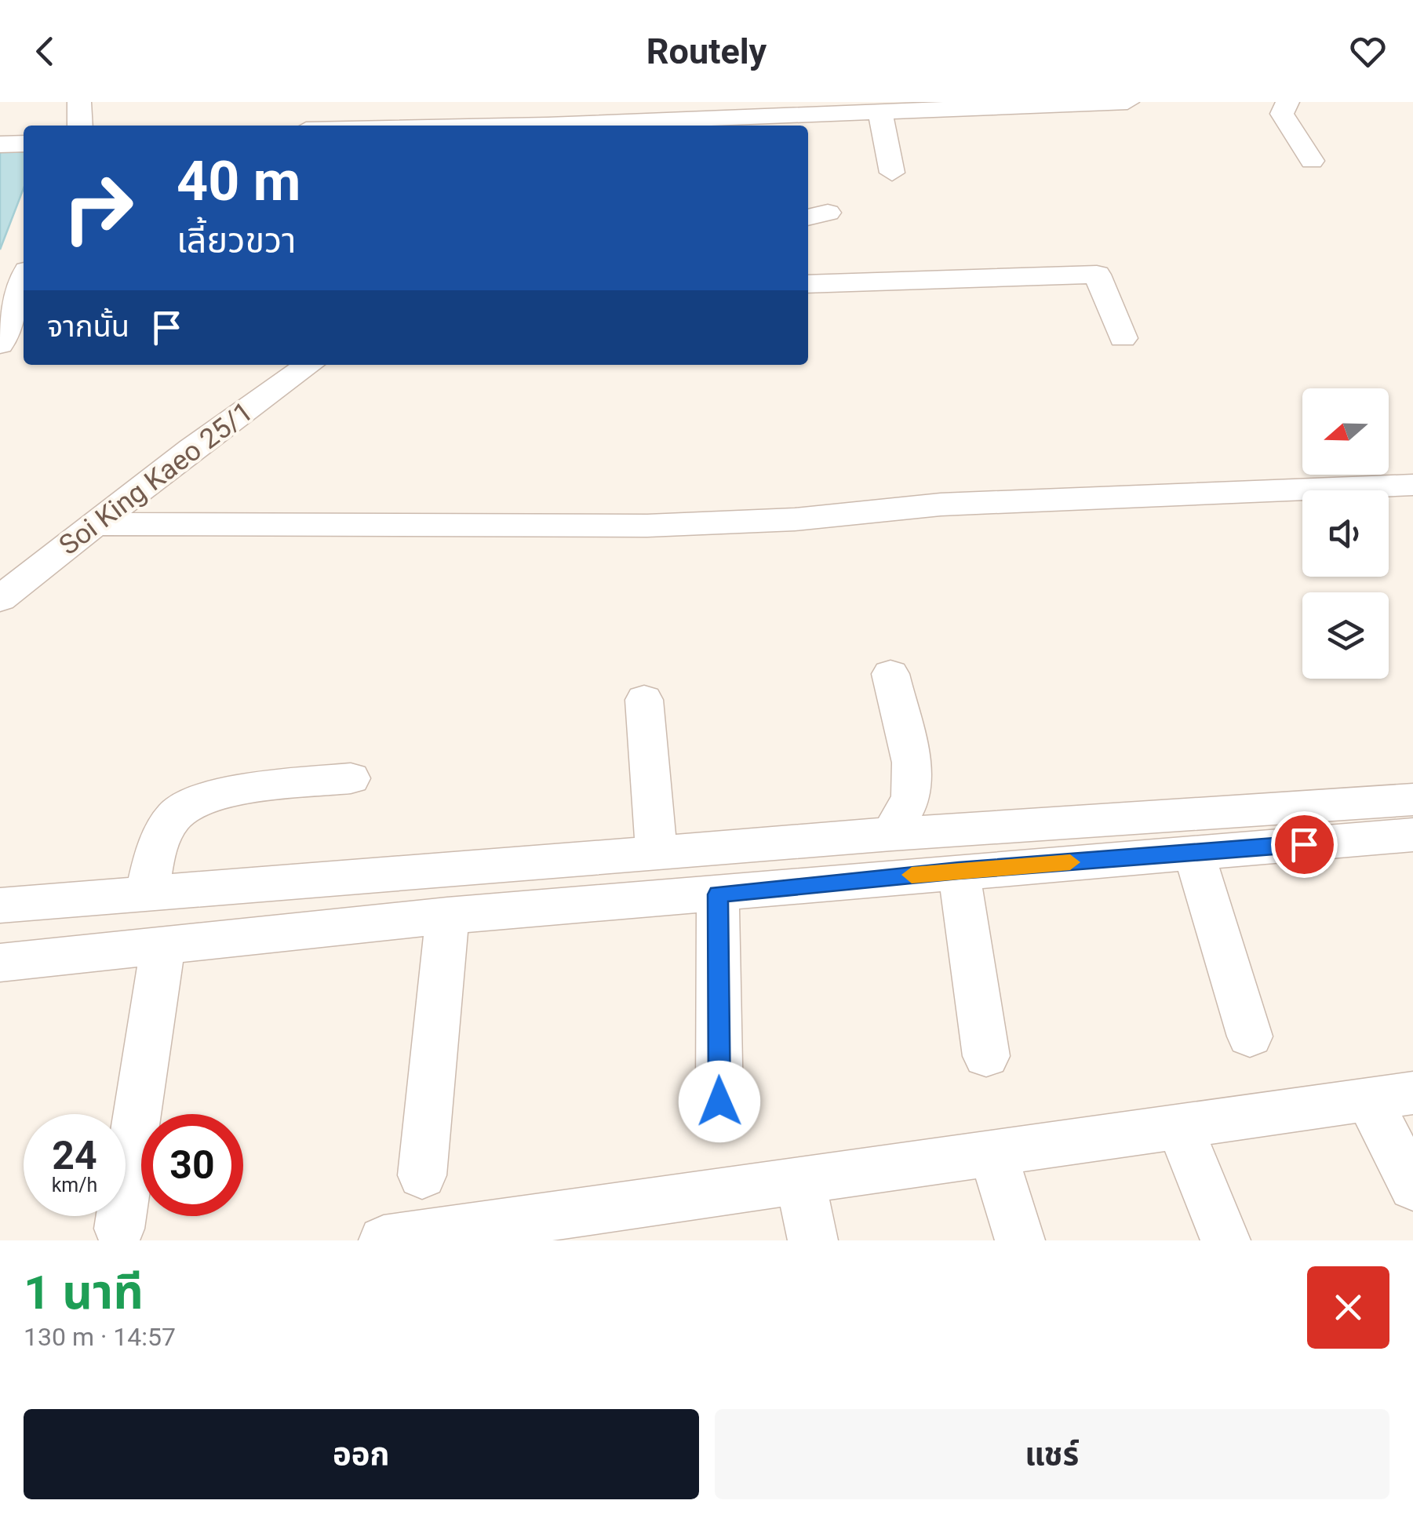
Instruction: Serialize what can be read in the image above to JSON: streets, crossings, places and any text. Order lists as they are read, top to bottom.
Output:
{
  "streets": {
    "street": ["Soi King Kaeo 25/1"]
  },
  "north": "left",
  "page": {
    "header": "Routely",
    "turn": ["40 m", "เลี้ยวขวา"],
    "then": "จากนั้น",
    "speed": "24 km/h",
    "limit": "30",
    "heading": ["1 นาที", "130 m · 14:57"],
    "buttons": ["ออก", "แชร์"]
  }
}
